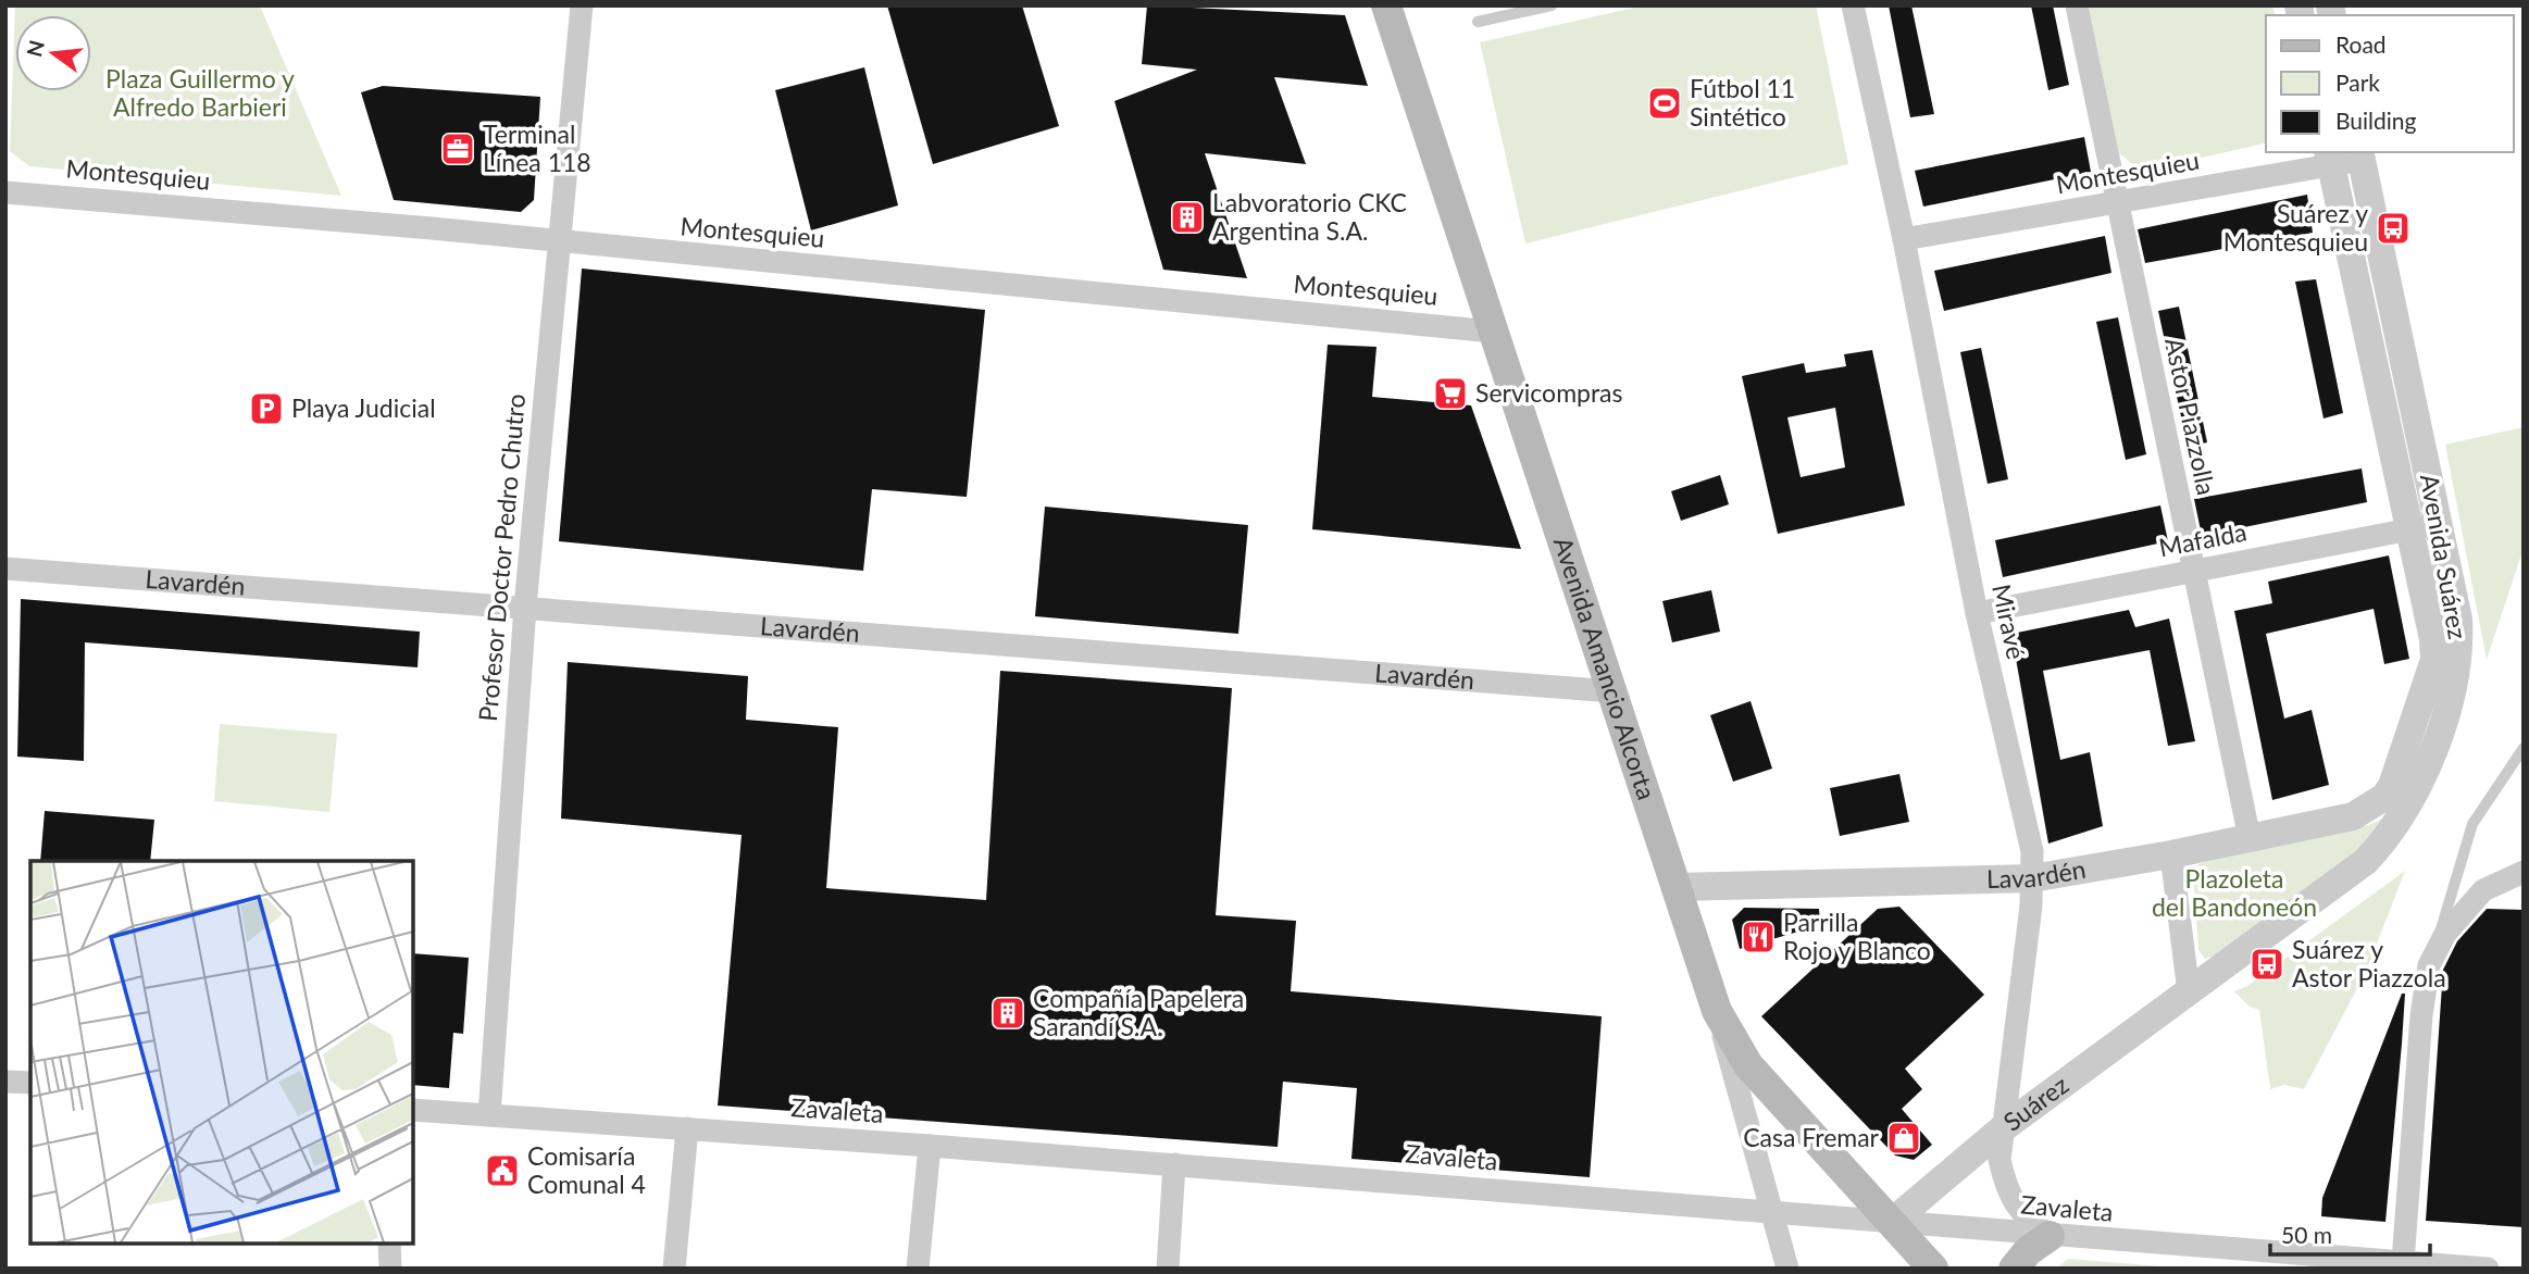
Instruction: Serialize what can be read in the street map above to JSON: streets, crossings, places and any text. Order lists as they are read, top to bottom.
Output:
{
  "streets": {
    "main road": ["Avenida Amancio Alcorta"],
    "street": [
      "Montesquieu",
      "Astor Piazzolla",
      "Mafalda",
      "Avenida Suárez",
      "Profesor Doctor Pedro Chutro",
      "Lavardén",
      "Miravé",
      "Suárez",
      "Zavaleta"
    ]
  },
  "crossings": [
    ["Montesquieu", "Astor Piazzolla"],
    ["Montesquieu", "Avenida Suárez"],
    ["Montesquieu", "Profesor Doctor Pedro Chutro"],
    ["Montesquieu", "Miravé"],
    ["Montesquieu", "Avenida Amancio Alcorta"],
    ["Astor Piazzolla", "Mafalda"],
    ["Astor Piazzolla", "Lavardén"],
    ["Mafalda", "Avenida Suárez"],
    ["Mafalda", "Miravé"],
    ["Avenida Suárez", "Lavardén"],
    ["Avenida Suárez", "Suárez"],
    ["Profesor Doctor Pedro Chutro", "Lavardén"],
    ["Profesor Doctor Pedro Chutro", "Zavaleta"],
    ["Lavardén", "Miravé"],
    ["Lavardén", "Avenida Amancio Alcorta"],
    ["Miravé", "Suárez"],
    ["Miravé", "Zavaleta"],
    ["Avenida Amancio Alcorta", "Suárez"],
    ["Avenida Amancio Alcorta", "Zavaleta"],
    ["Suárez", "Zavaleta"]
  ],
  "parks": ["Plaza Guillermo y Alfredo Barbieri", "Plazoleta del Bandoneón"],
  "places": {
    "sports": ["Fútbol 11 Sintético"],
    "office": ["Terminal Línea 118"],
    "building": ["Labvoratorio CKC Argentina S.A.", "Compañía Papelera Sarandí S.A."],
    "bus stop": ["Suárez y Montesquieu", "Suárez y Astor Piazzola"],
    "supermarket": ["Servicompras"],
    "parking": ["Playa Judicial"],
    "restaurant": ["Parrilla Rojo y Blanco"],
    "shop": ["Casa Fremar"],
    "public building": ["Comisaría Comunal 4"]
  },
  "legend": ["Road", "Park", "Building"],
  "scale_bar": "50 m",
  "north": "left"
}
